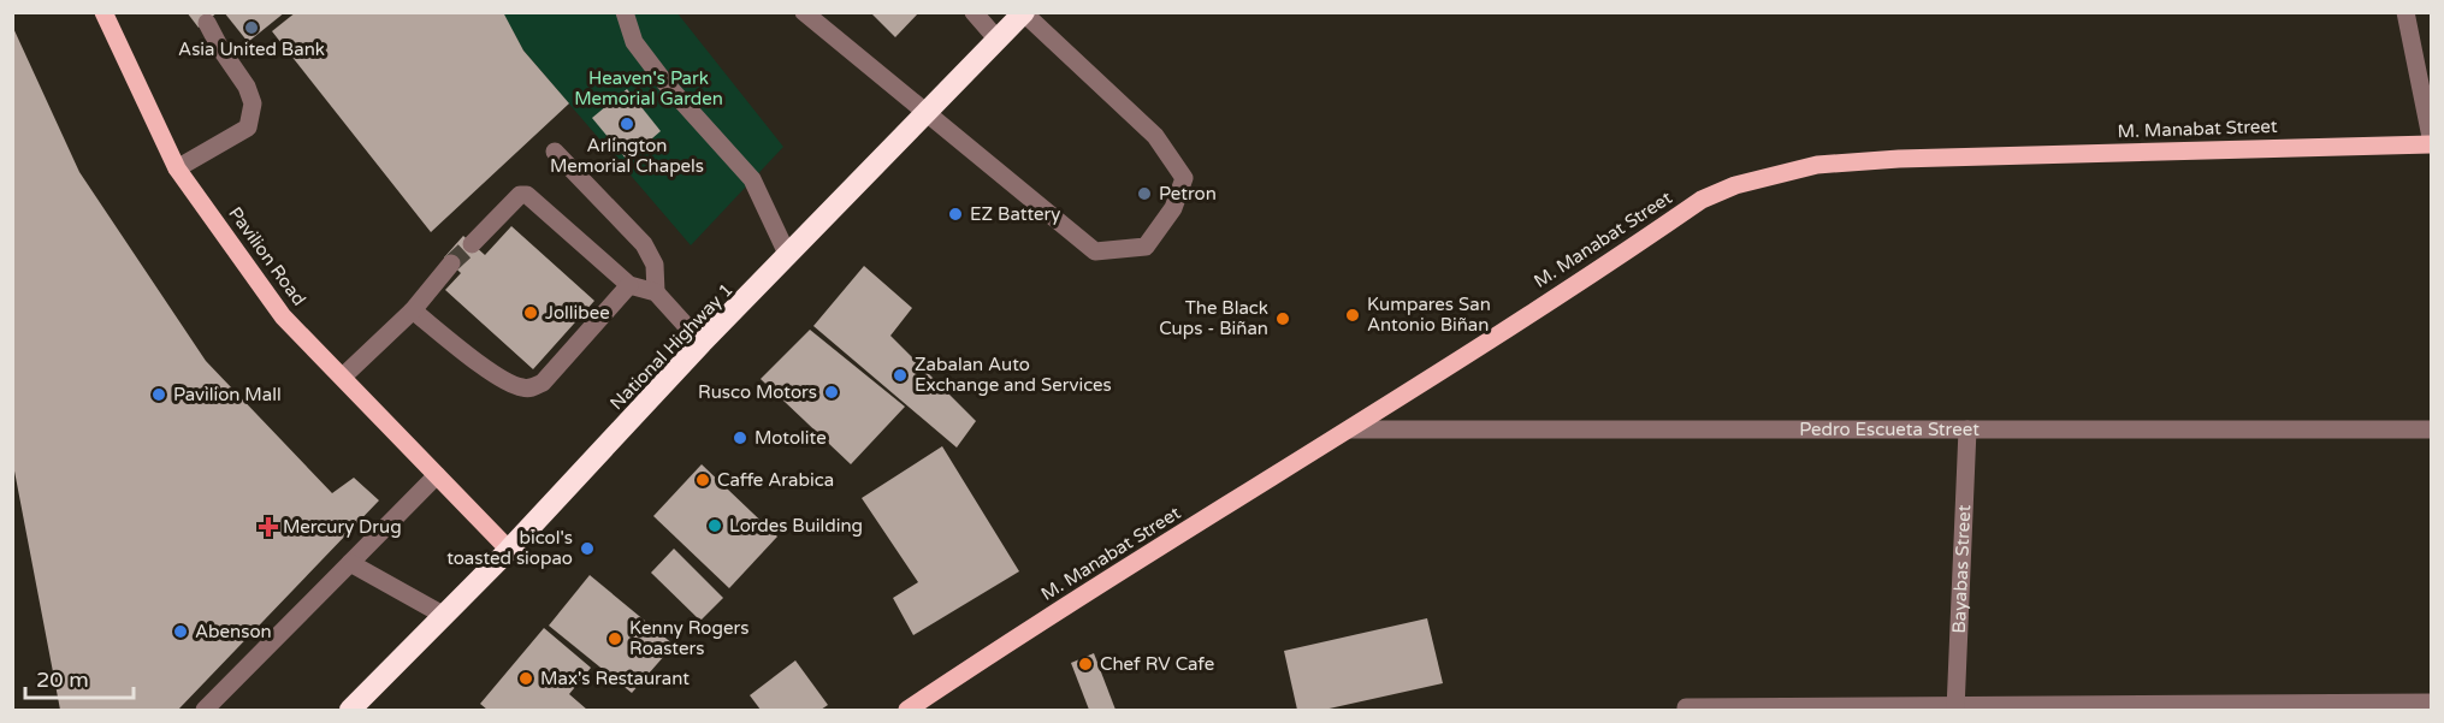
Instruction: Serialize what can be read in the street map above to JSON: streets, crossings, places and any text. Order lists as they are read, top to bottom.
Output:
{
  "streets": {
    "highway": ["National Highway 1"],
    "main road": ["M. Manabat Street", "Pavilion Road"],
    "street": ["Pedro Escueta Street", "Bayabas Street"]
  },
  "crossings": [
    ["M. Manabat Street", "Pedro Escueta Street"],
    ["Pavilion Road", "National Highway 1"],
    ["Pedro Escueta Street", "Bayabas Street"]
  ],
  "parks": ["Heaven's Park Memorial Garden"],
  "places": {
    "other": [
      "Asia United Bank",
      "Arlington Memorial Chapels",
      "Petron",
      "EZ Battery",
      "Jollibee",
      "Kumpares San Antonio Biñan",
      "The Black Cups - Biñan",
      "Zabalan Auto Exchange and Services",
      "Rusco Motors",
      "Pavilion Mall",
      "Motolite",
      "Caffe Arabica",
      "Lordes Building",
      "bicol's toasted siopao",
      "Abenson",
      "Kenny Rogers Roasters",
      "Chef RV Cafe",
      "Max's Restaurant"
    ],
    "health": ["Mercury Drug"]
  },
  "scale_bar": "20 m"
}
